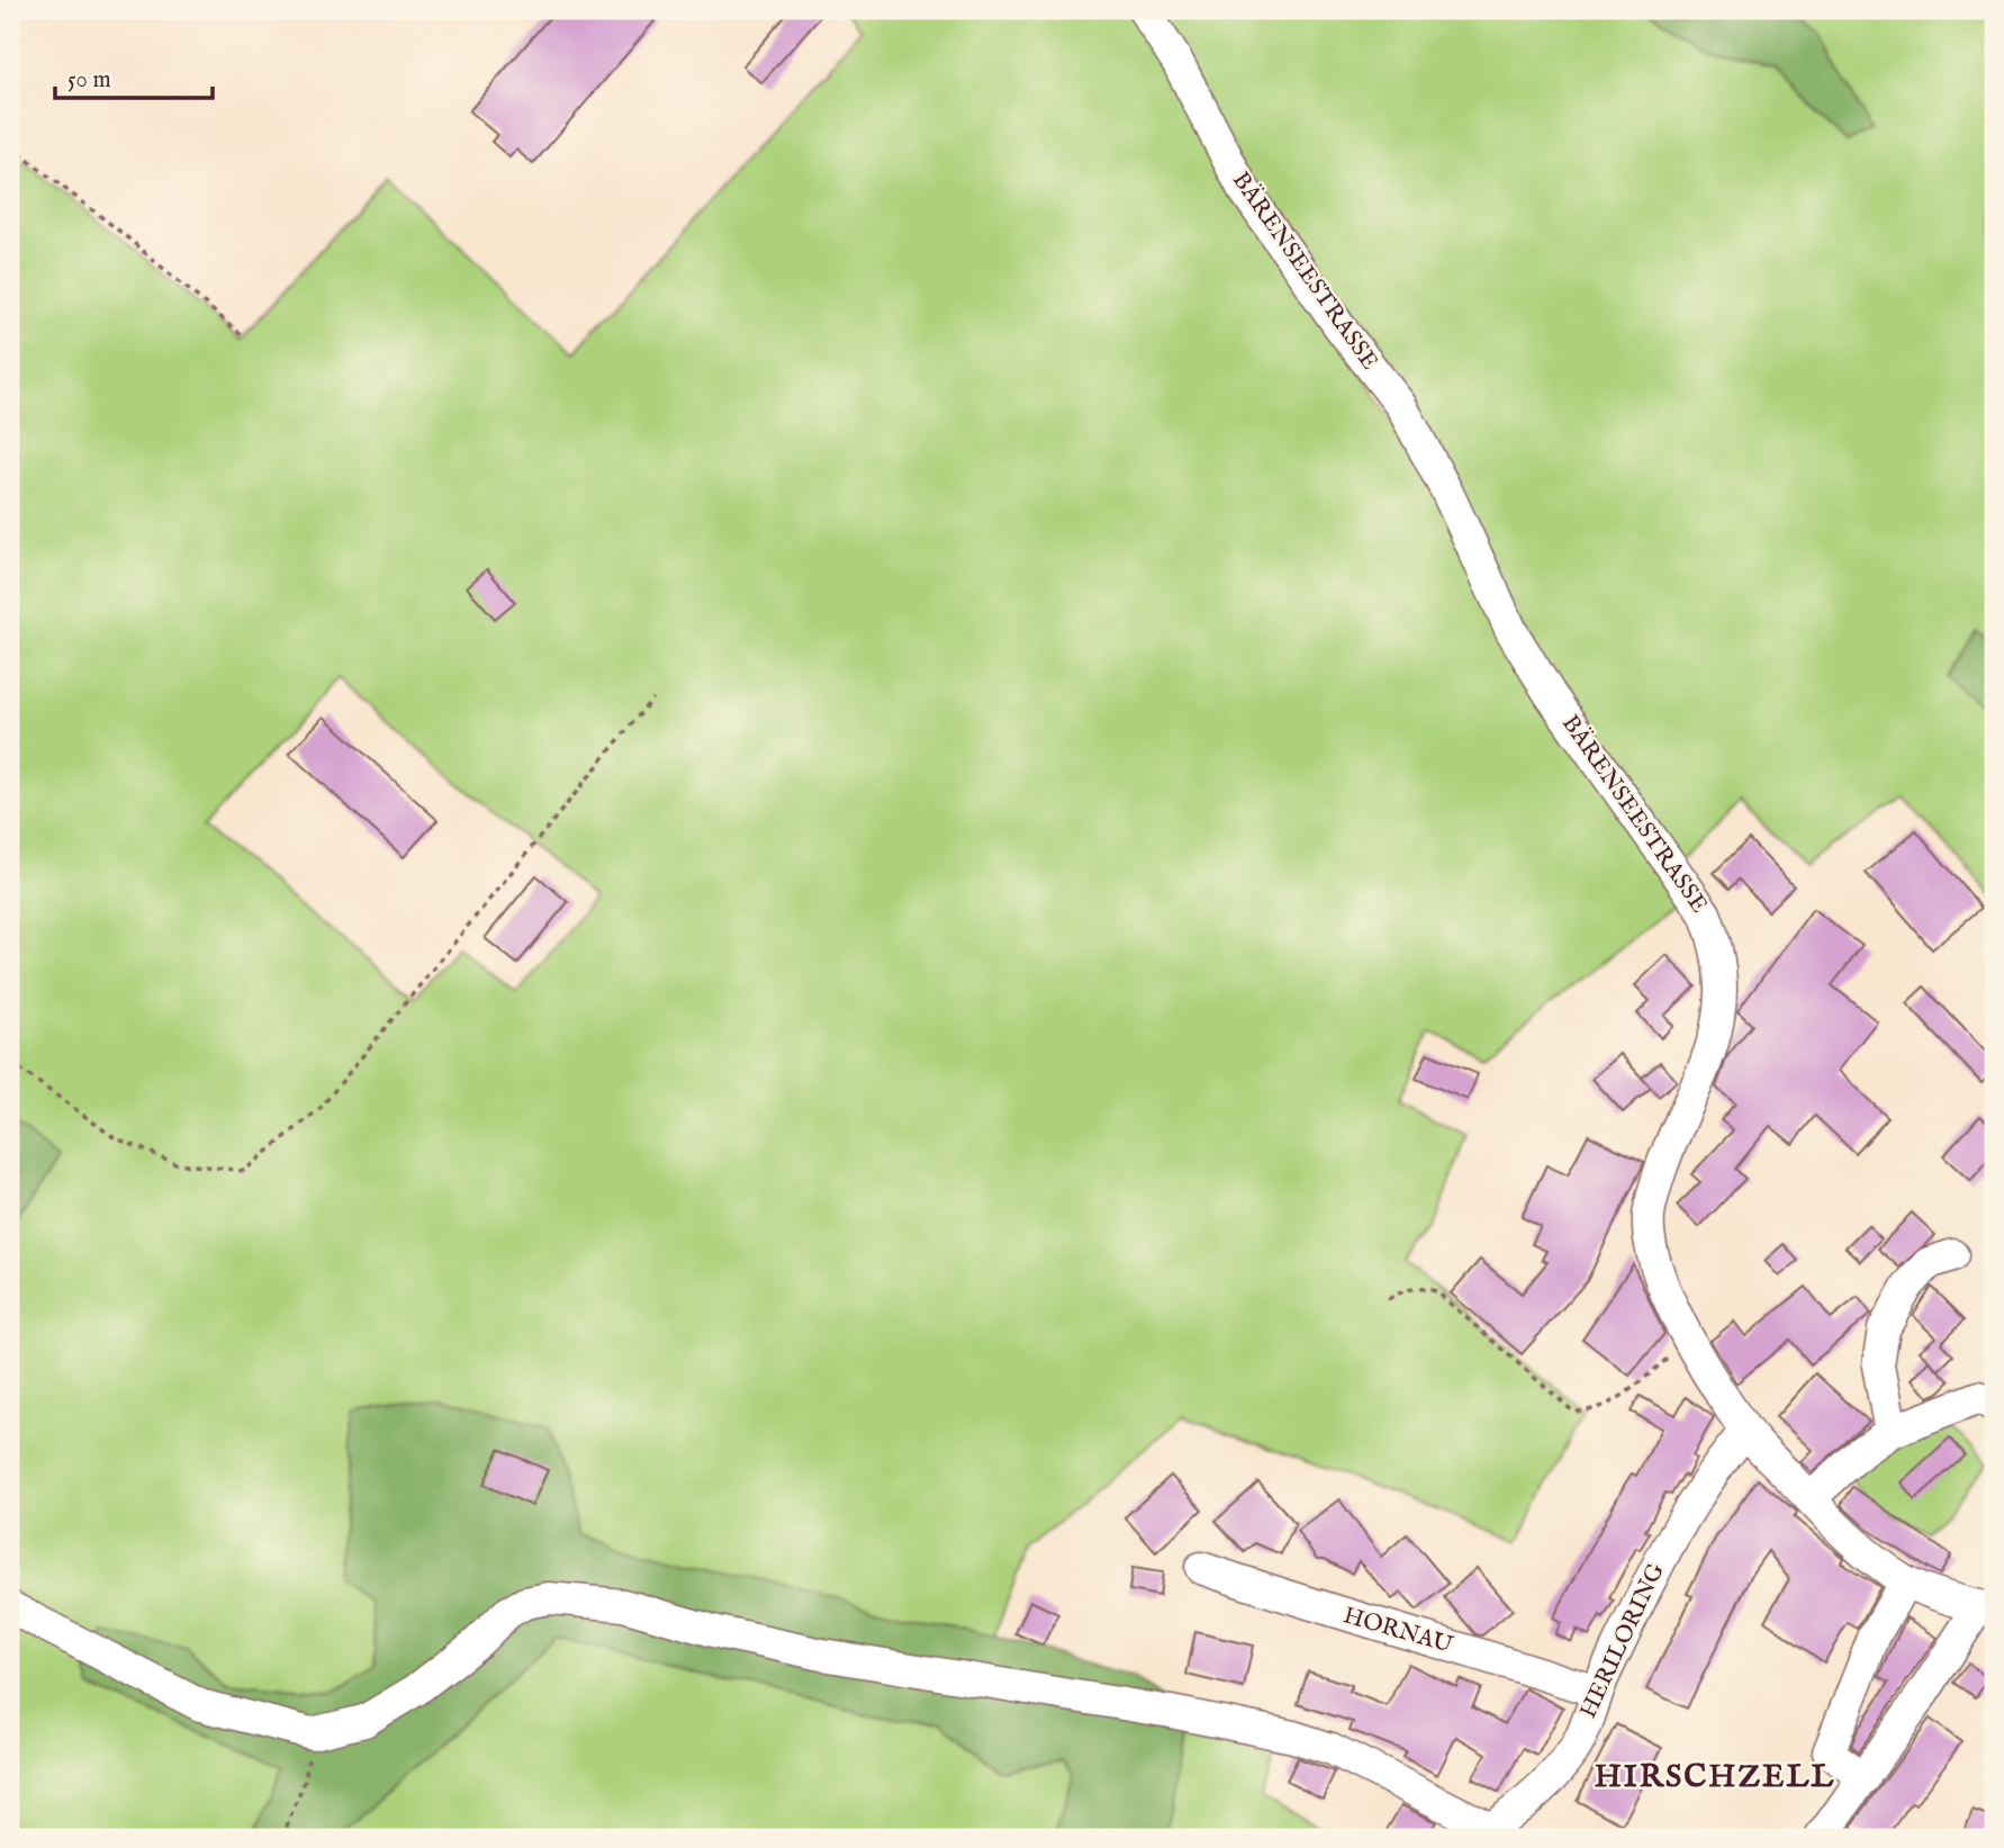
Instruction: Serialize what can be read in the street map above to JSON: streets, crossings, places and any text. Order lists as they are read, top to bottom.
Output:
{
  "streets": {
    "street": ["BÄRENSEESTRASSE", "HORNAU", "HERILORING"]
  },
  "crossings": [
    ["BÄRENSEESTRASSE", "HERILORING"],
    ["HORNAU", "HERILORING"]
  ],
  "districts": ["HIRSCHZELL"],
  "scale_bar": "50 m"
}
